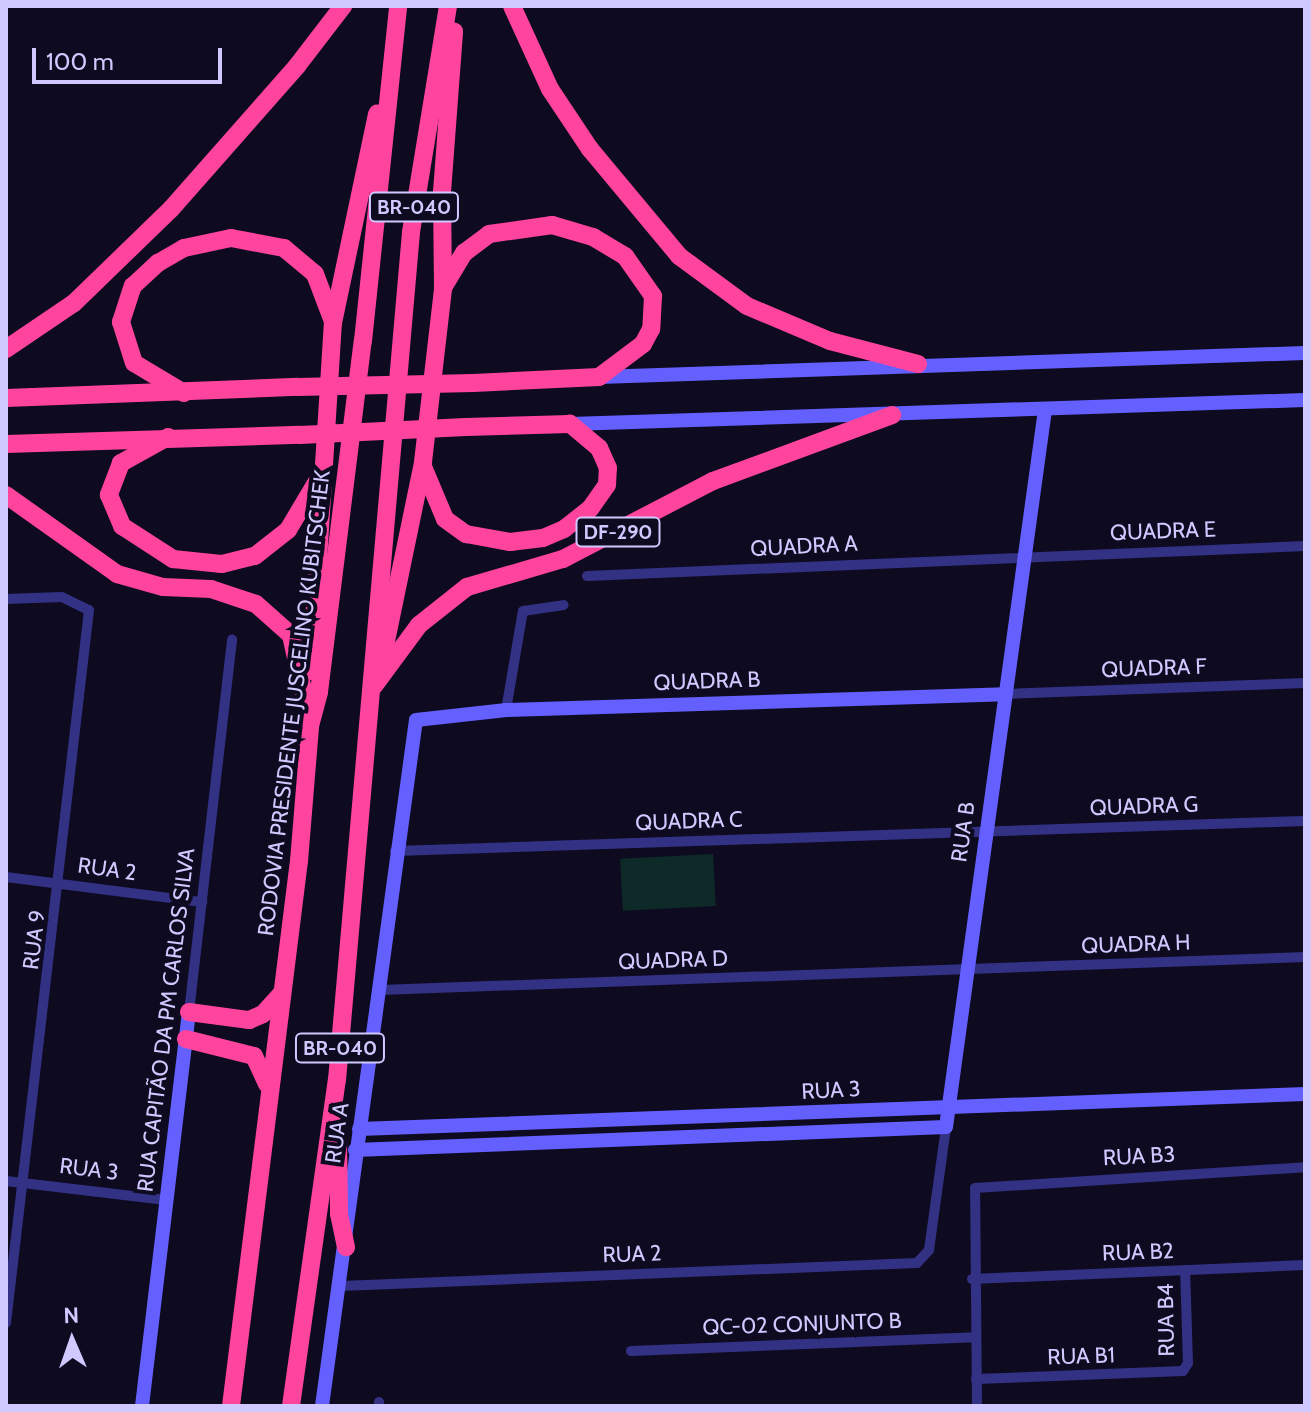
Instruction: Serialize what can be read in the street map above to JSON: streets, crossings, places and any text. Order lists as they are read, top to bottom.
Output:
{
  "streets": {
    "highway": ["BR-040", "DF-290", "RODOVIA PRESIDENTE JUSCELINO KUBITSCHEK"],
    "street": [
      "QUADRA E",
      "QUADRA A",
      "QUADRA F",
      "QUADRA B",
      "QUADRA G",
      "QUADRA C",
      "RUA B",
      "RUA 2",
      "RUA 9",
      "QUADRA H",
      "QUADRA D",
      "RUA CAPITÃO DA PM CARLOS SILVA",
      "RUA 3",
      "RUA A",
      "RUA B3",
      "RUA B2",
      "RUA B4",
      "QC-02 CONJUNTO B",
      "RUA B1"
    ]
  },
  "crossings": [
    ["BR-040", "DF-290"],
    ["QUADRA E", "QUADRA A"],
    ["QUADRA E", "RUA B"],
    ["DF-290", "RUA B"],
    ["QUADRA A", "RUA B"],
    ["QUADRA F", "QUADRA B"],
    ["QUADRA F", "RUA B"],
    ["QUADRA B", "RUA B"],
    ["QUADRA B", "RUA A"],
    ["QUADRA G", "QUADRA C"],
    ["QUADRA G", "RUA B"],
    ["QUADRA C", "RUA B"],
    ["QUADRA C", "RUA A"],
    ["RUA B", "RUA 2"],
    ["RUA B", "QUADRA H"],
    ["RUA B", "QUADRA D"],
    ["RUA B", "RUA 3"],
    ["RUA 2", "RUA 9"],
    ["RUA 2", "RUA CAPITÃO DA PM CARLOS SILVA"],
    ["RUA 2", "RUA A"],
    ["RUA 9", "RUA 3"],
    ["QUADRA H", "QUADRA D"],
    ["QUADRA D", "RUA A"],
    ["RUA CAPITÃO DA PM CARLOS SILVA", "RUA 3"],
    ["RUA 3", "RUA A"],
    ["RUA B3", "RUA B2"],
    ["RUA B2", "RUA B4"],
    ["RUA B4", "RUA B1"]
  ],
  "scale_bar": "100 m",
  "north": "top"
}
